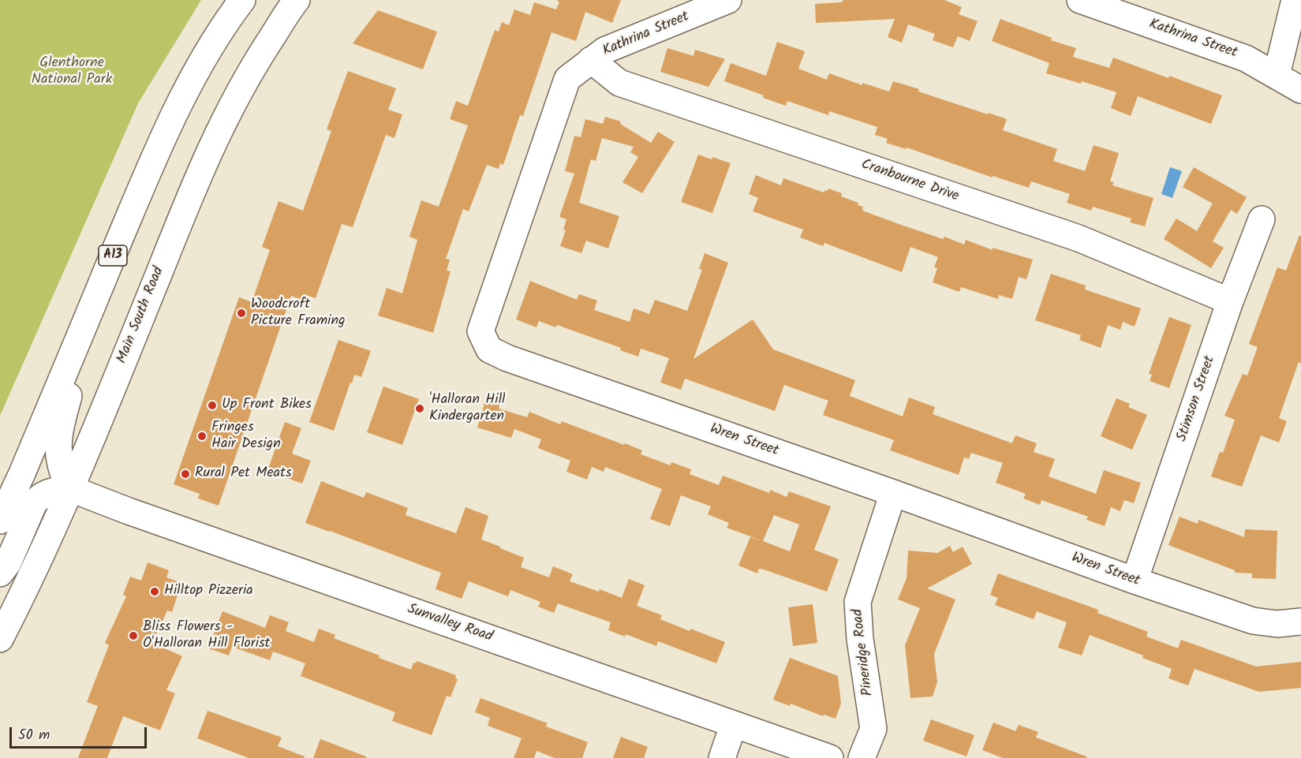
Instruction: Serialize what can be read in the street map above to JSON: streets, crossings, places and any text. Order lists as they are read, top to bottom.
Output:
{
  "streets": {
    "main road": [
      "Kathrina Street",
      "Cranbourne Drive",
      "A13",
      "Main South Road",
      "Stimson Street",
      "Wren Street",
      "Sunvalley Road",
      "Pineridge Road"
    ]
  },
  "crossings": [
    ["Kathrina Street", "Cranbourne Drive"],
    ["Kathrina Street", "Wren Street"],
    ["Cranbourne Drive", "Stimson Street"],
    ["Cranbourne Drive", "Wren Street"],
    ["Main South Road", "Sunvalley Road"],
    ["Stimson Street", "Wren Street"],
    ["Wren Street", "Pineridge Road"]
  ],
  "parks": ["Glenthorne National Park"],
  "places": [
    "Woodcroft Picture Framing",
    "Up Front Bikes",
    "'Halloran Hill Kindergarten",
    "Fringes Hair Design",
    "Rural Pet Meats",
    "Hilltop Pizzeria",
    "Bliss Flowers - O'Halloran Hill Florist"
  ],
  "scale_bar": "50 m"
}
